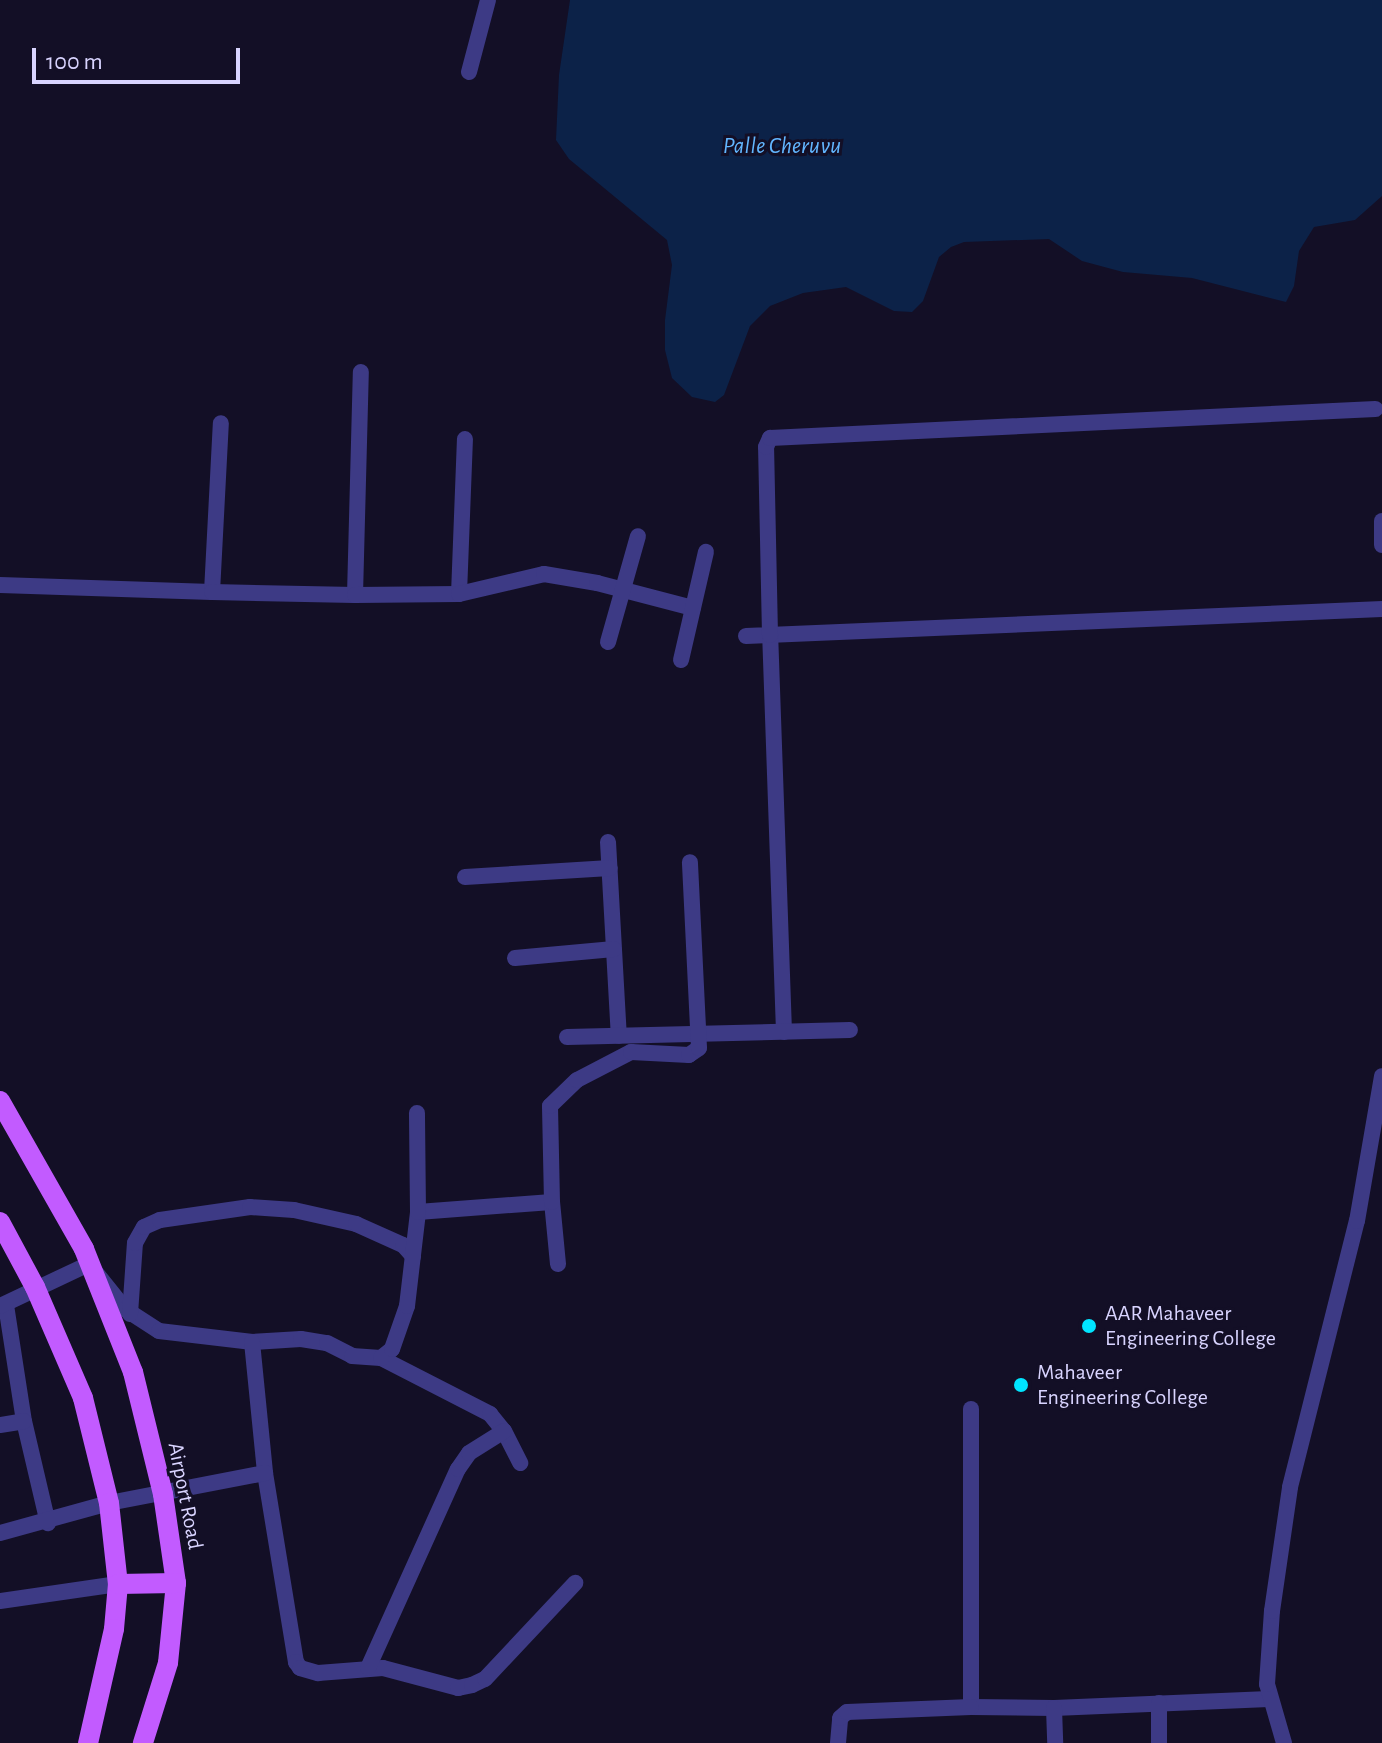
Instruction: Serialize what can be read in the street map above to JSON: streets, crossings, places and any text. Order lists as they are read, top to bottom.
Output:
{
  "streets": {
    "main road": ["Airport Road"]
  },
  "water": ["Palle Cheruvu"],
  "places": ["AAR Mahaveer Engineering College", "Mahaveer Engineering College"],
  "scale_bar": "100 m"
}
